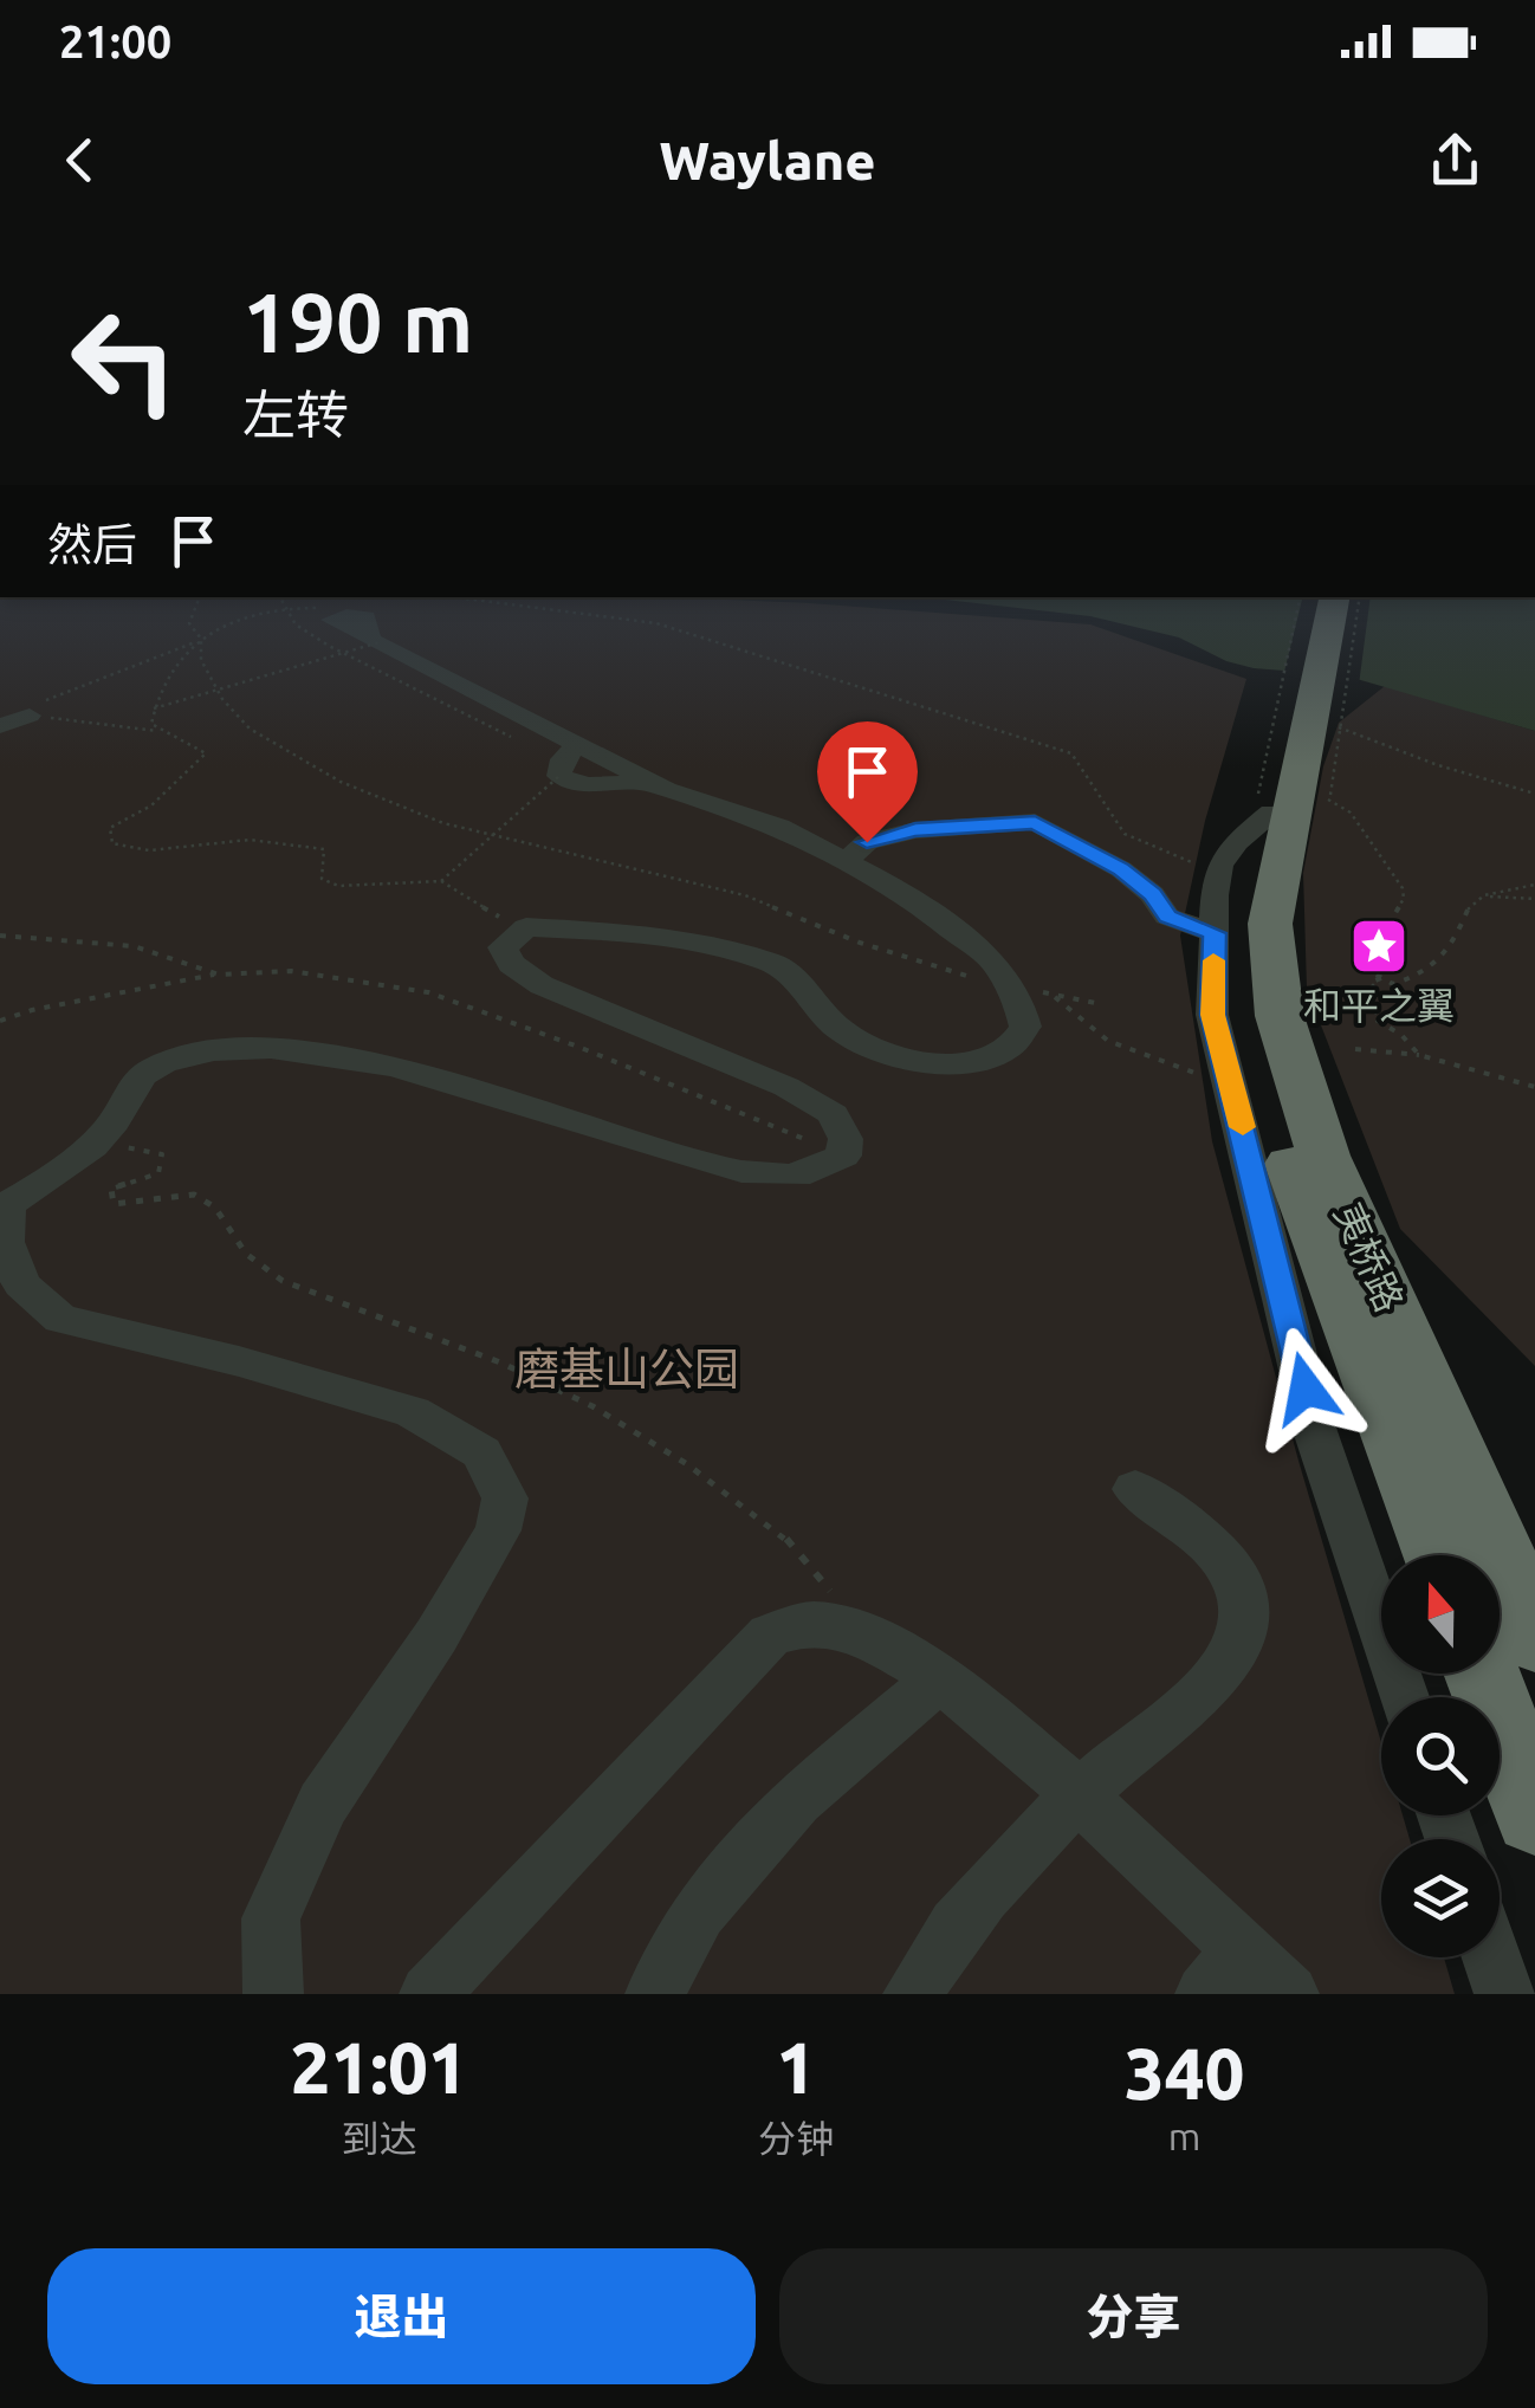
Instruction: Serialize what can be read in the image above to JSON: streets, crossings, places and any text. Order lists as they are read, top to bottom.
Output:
{
  "streets": {
    "highway": ["夷桥路"]
  },
  "parks": ["磨基山公园"],
  "places": {
    "place": ["和平之翼"]
  },
  "north": "top",
  "page": {
    "status": "21:00",
    "header": "Waylane",
    "turn": ["190 m", "左转"],
    "then": "然后",
    "eta": [
      "21:01",
      "到达",
      "1",
      "分钟",
      "340",
      "m"
    ],
    "buttons": ["退出", "分享"]
  }
}
